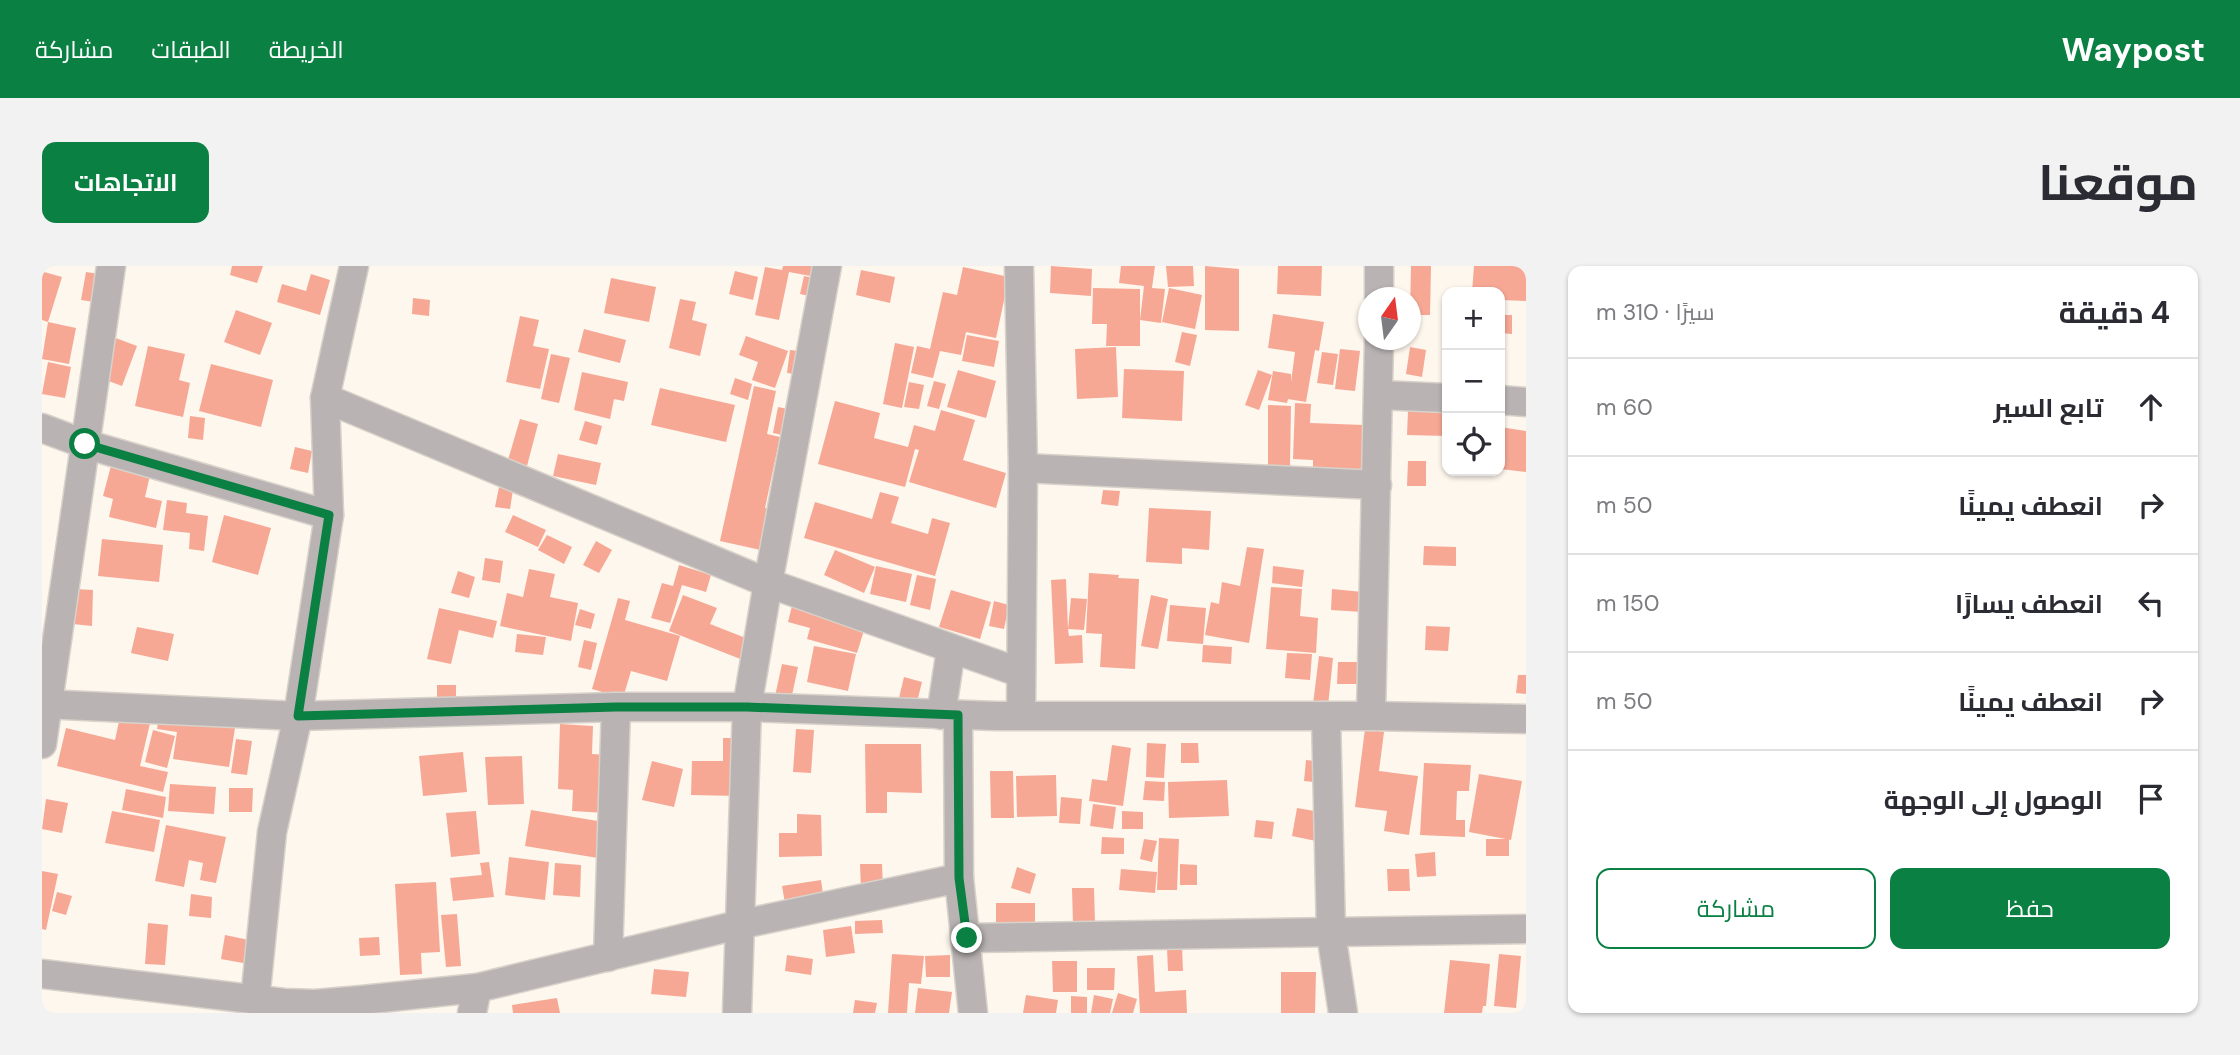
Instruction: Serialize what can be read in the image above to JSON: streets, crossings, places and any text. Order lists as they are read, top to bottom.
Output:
{
  "north": "top",
  "page": {
    "header": "Waypost",
    "nav": ["الخريطة", "الطبقات", "مشاركة"],
    "title": "موقعنا",
    "buttons": [
      "الاتجاهات",
      ["حفظ", "مشاركة"]
    ],
    "heading": ["4 دقيقة", "سيرًا · 310 m"],
    "map_buttons": ["+", "−"],
    "list": [
      ["تابع السير", "60 m"],
      ["انعطف يمينًا", "50 m"],
      ["انعطف يسارًا", "150 m"],
      ["انعطف يمينًا", "50 m"],
      "الوصول إلى الوجهة"
    ]
  }
}
